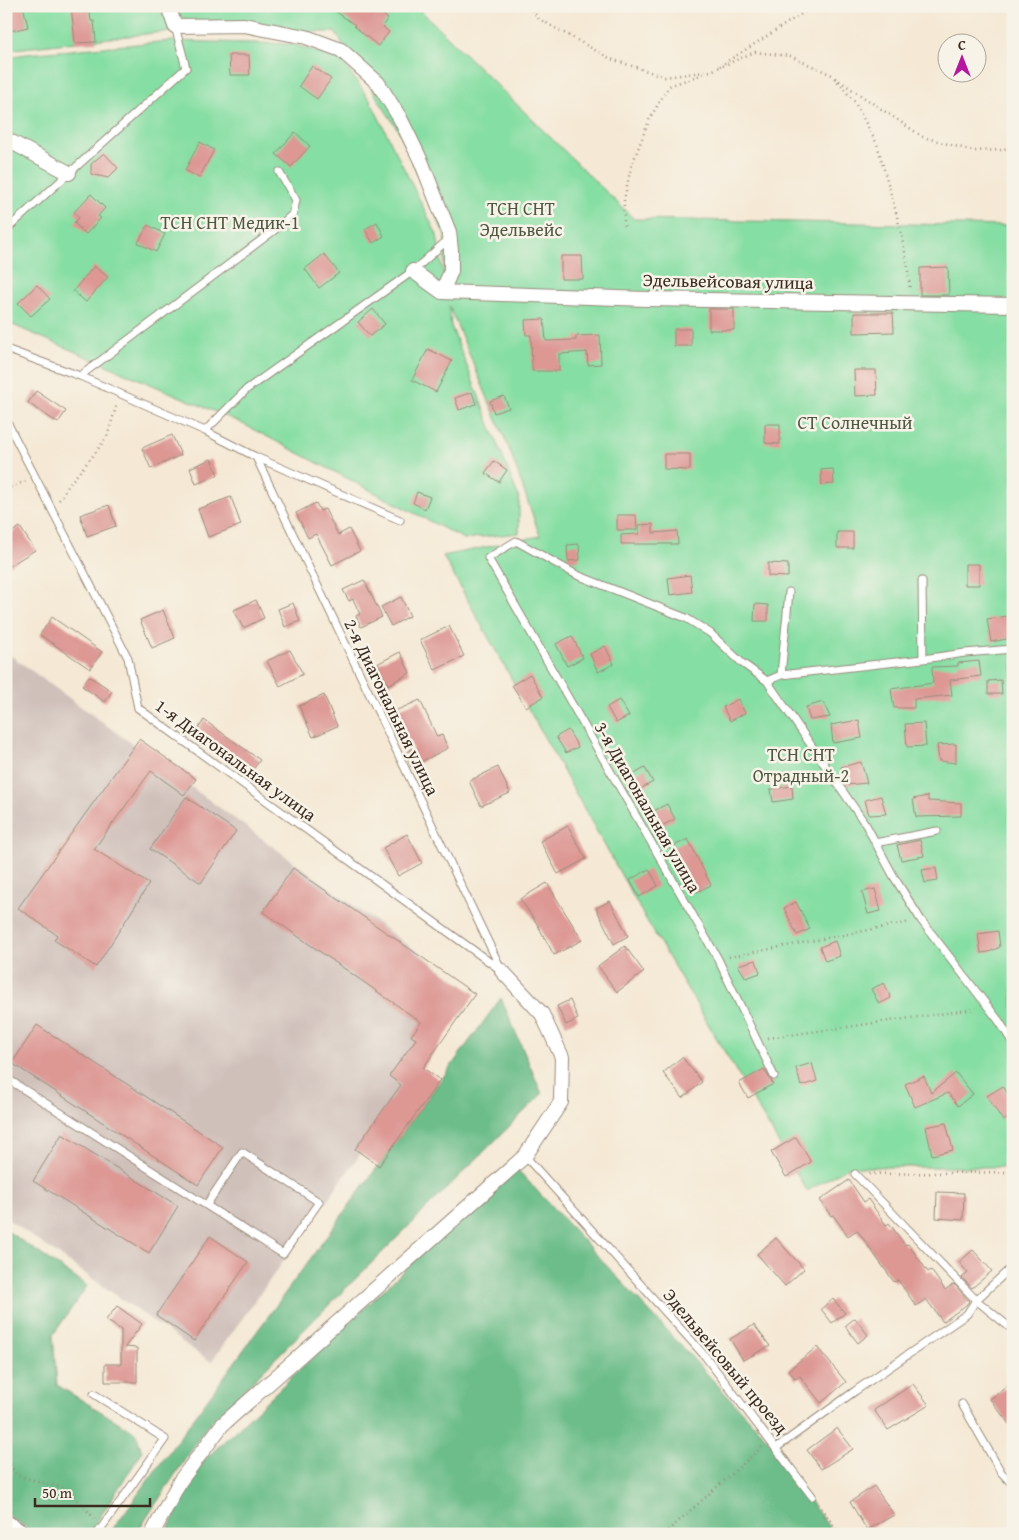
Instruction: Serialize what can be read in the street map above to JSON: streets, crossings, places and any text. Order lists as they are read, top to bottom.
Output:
{
  "streets": {
    "street": ["Эдельвейсовая улица"],
    "lane": [
      "2-я Диагональная улица",
      "1-я Диагональная улица",
      "3-я Диагональная улица",
      "Эдельвейсовый проезд"
    ]
  },
  "crossings": [
    ["2-я Диагональная улица", "1-я Диагональная улица"]
  ],
  "parks": [
    "ТСН СНТ Эдельвейс",
    "ТСН СНТ Медик-1",
    "СТ Солнечный",
    "ТСН СНТ Отрадный-2"
  ],
  "scale_bar": "50 m",
  "north": "top"
}
